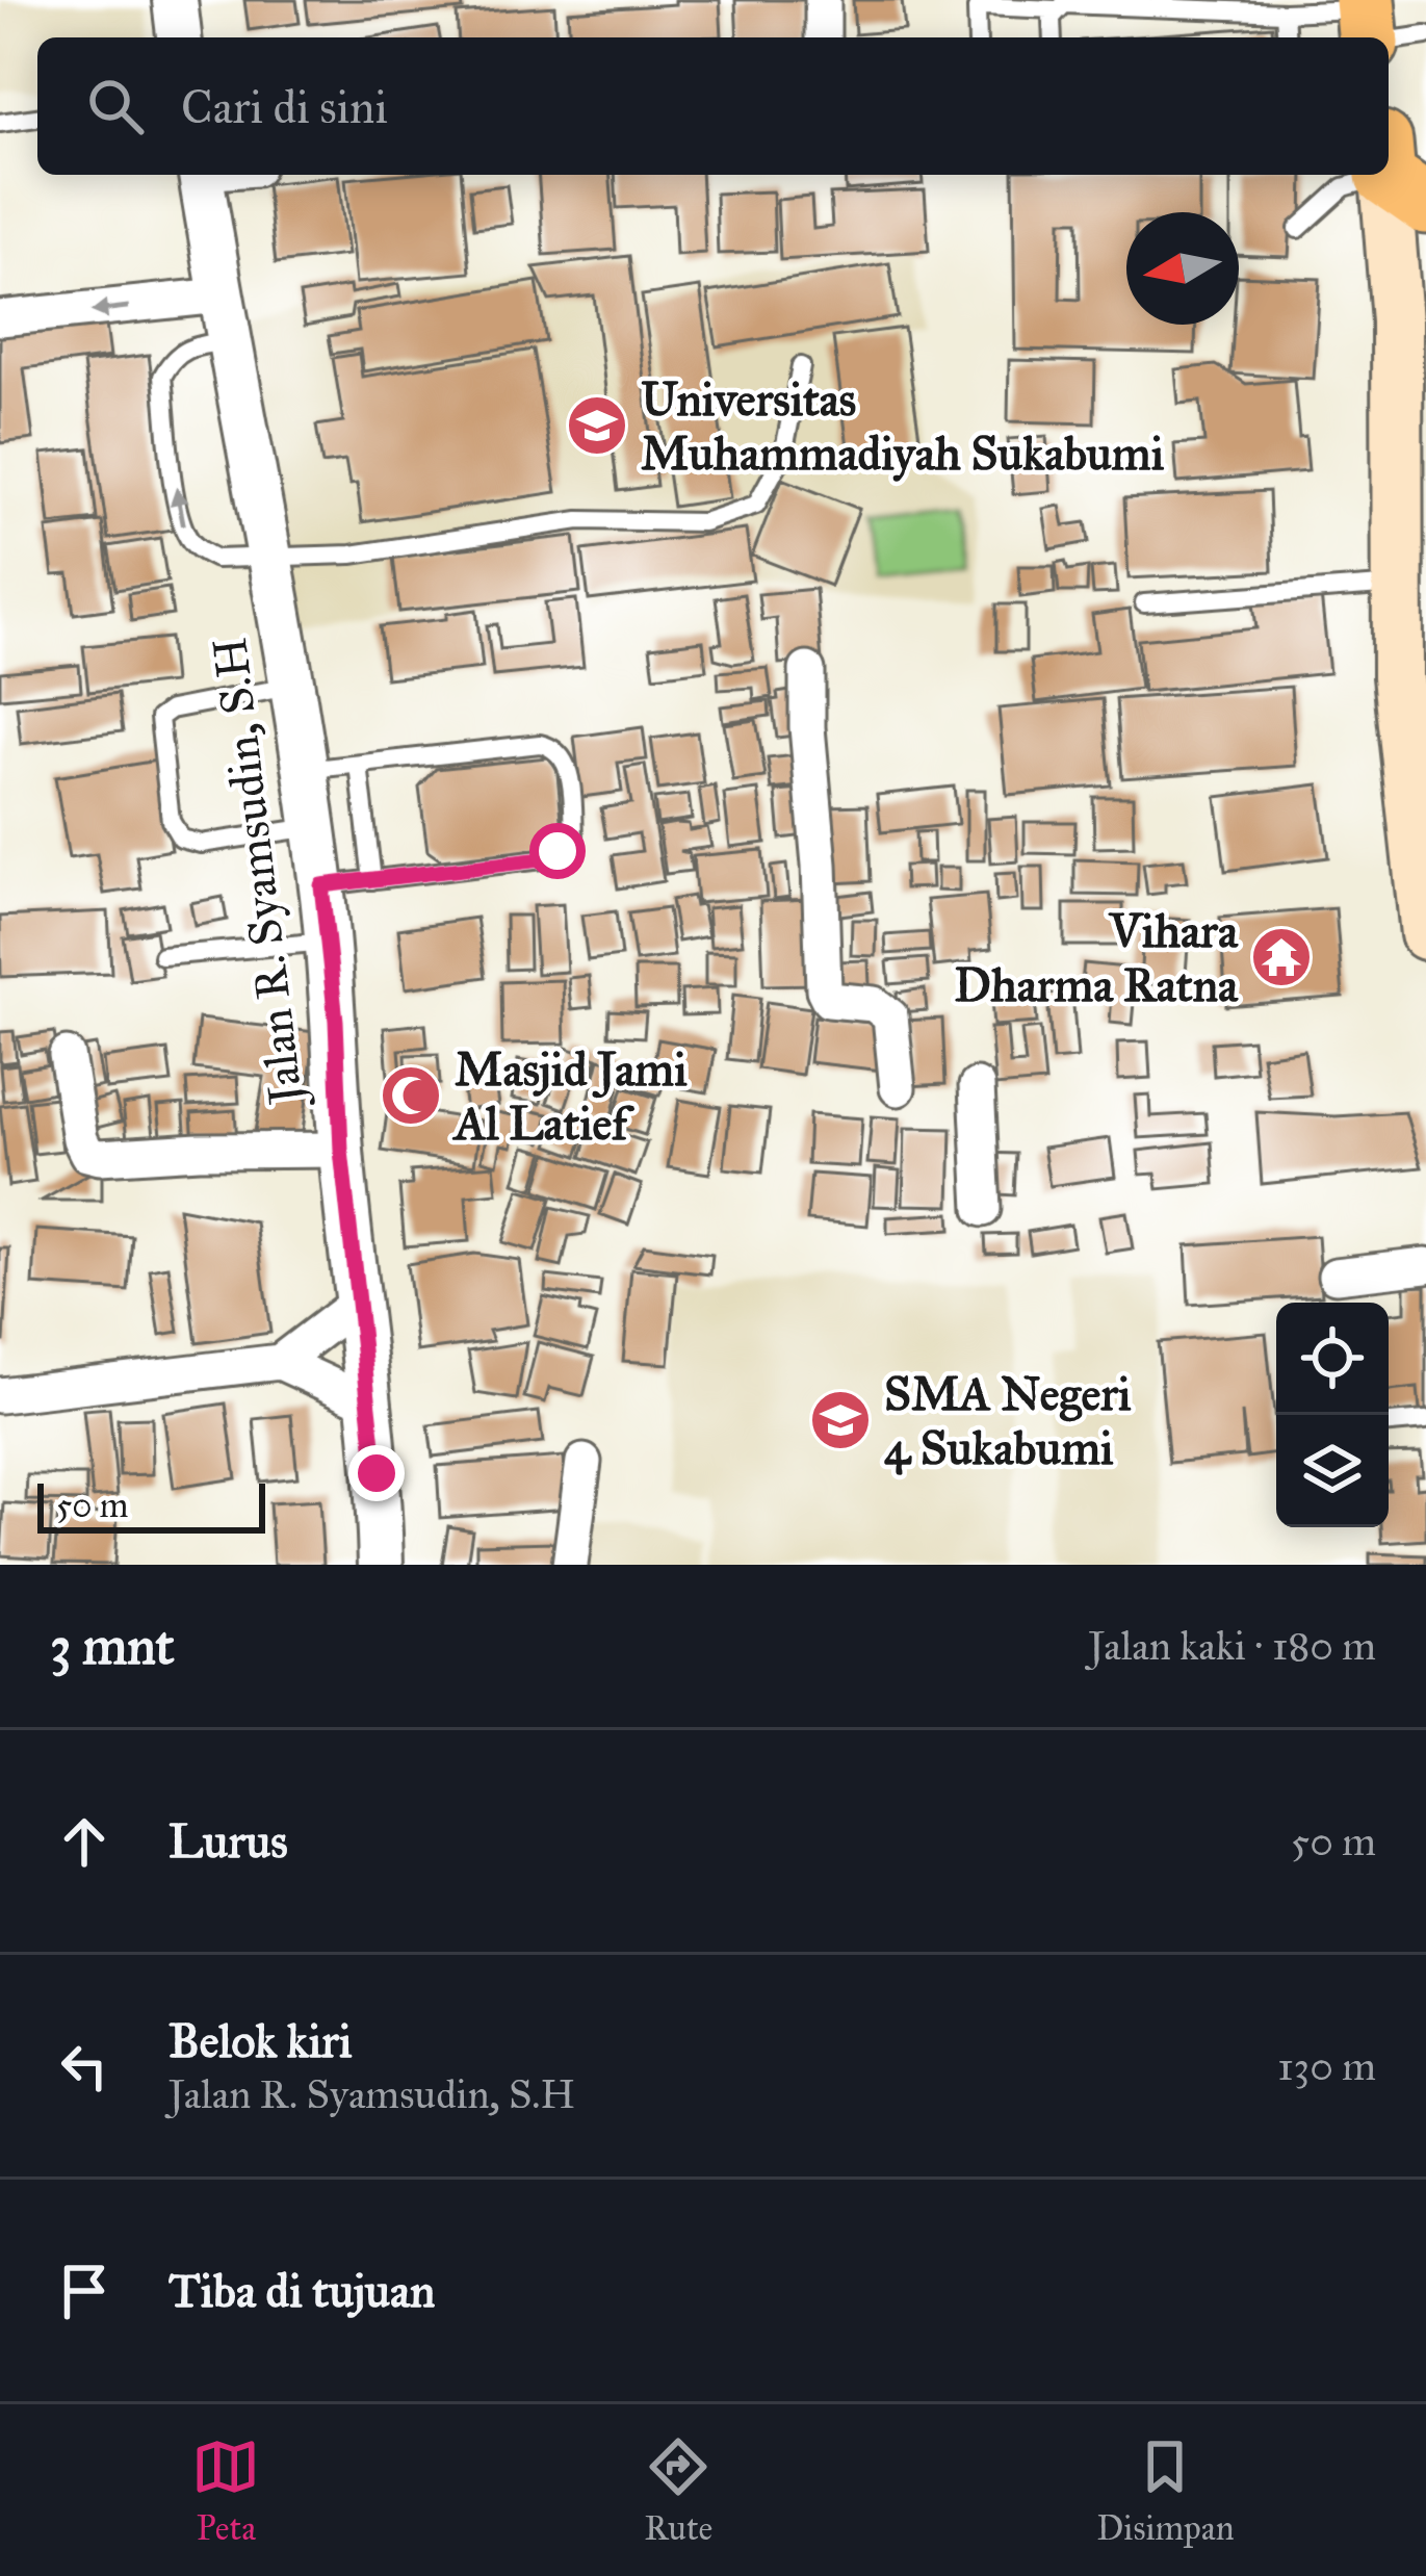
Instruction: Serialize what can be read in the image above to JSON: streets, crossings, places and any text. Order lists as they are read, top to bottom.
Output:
{
  "streets": {
    "street": ["Jalan R. Syamsudin, S.H"]
  },
  "places": {
    "school or university": ["Universitas Muhammadiyah Sukabumi", "SMA Negeri 4 Sukabumi"],
    "temple": ["Vihara Dharma Ratna"],
    "mosque": ["Masjid Jami Al Latief"]
  },
  "scale_bar": "50 m",
  "north": "left",
  "page": {
    "search": "Cari di sini",
    "scale": "50 m",
    "heading": ["3 mnt", "Jalan kaki · 180 m"],
    "list": [
      ["Lurus", "50 m"],
      ["Belok kiri", "Jalan R. Syamsudin, S.H", "130 m"],
      "Tiba di tujuan"
    ],
    "nav": ["Peta", "Rute", "Disimpan"]
  }
}
